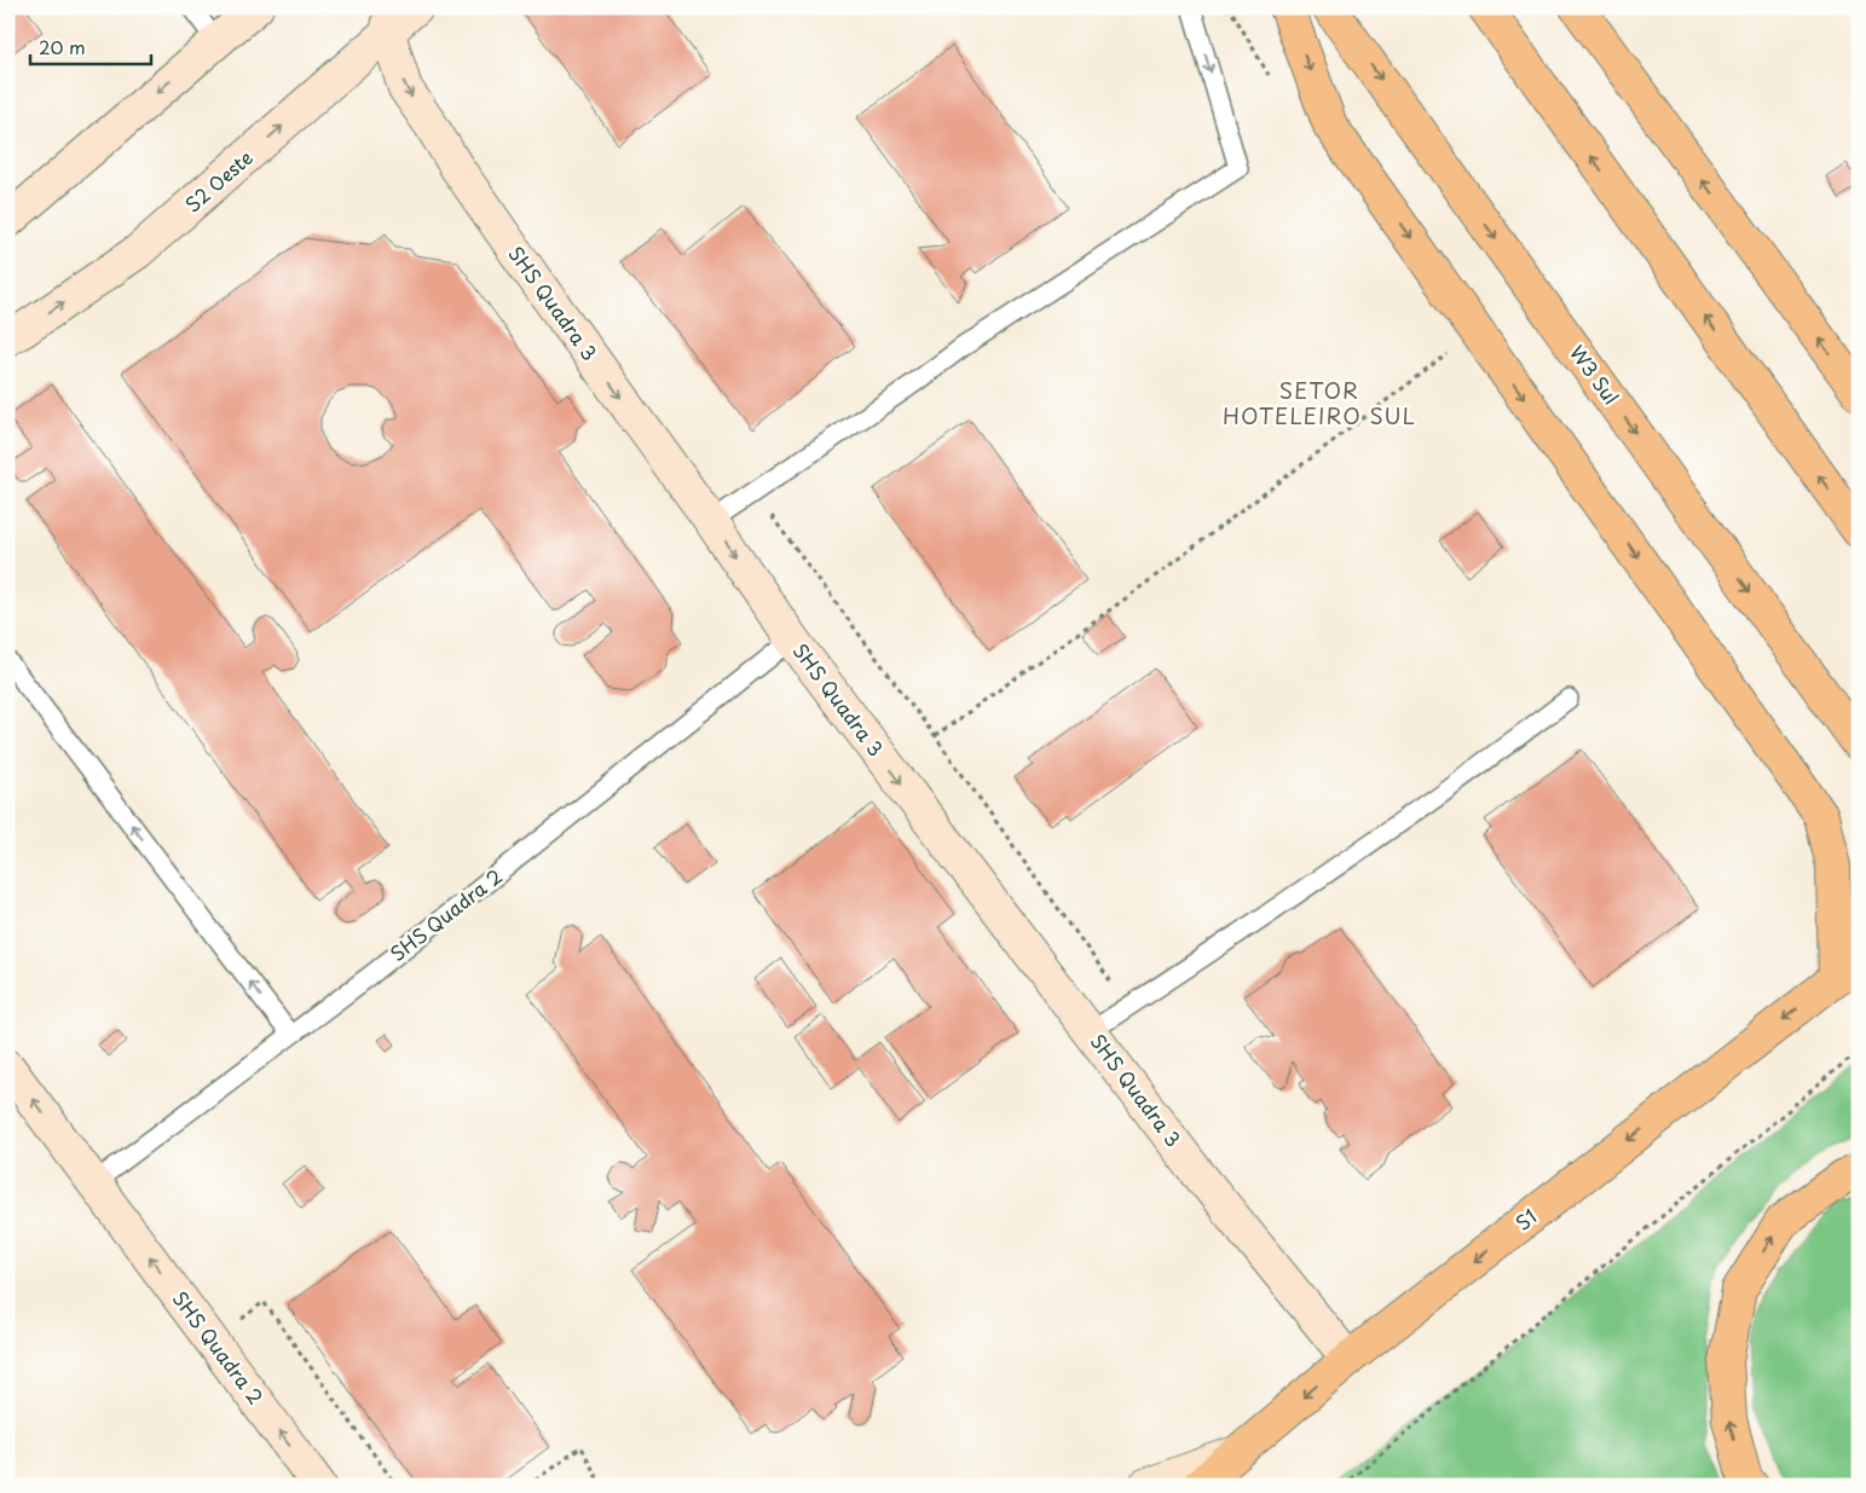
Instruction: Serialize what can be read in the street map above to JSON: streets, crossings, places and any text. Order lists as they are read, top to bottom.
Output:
{
  "streets": {
    "main road": ["W3 Sul", "S1"],
    "street": ["S2 Oeste", "SHS Quadra 3", "SHS Quadra 2"]
  },
  "crossings": [
    ["S2 Oeste", "SHS Quadra 3"],
    ["SHS Quadra 3", "SHS Quadra 2"],
    ["SHS Quadra 3", "S1"]
  ],
  "one_way": ["SHS Quadra 3", "SHS Quadra 2", "S1"],
  "districts": ["SETOR HOTELEIRO SUL"],
  "scale_bar": "20 m"
}
